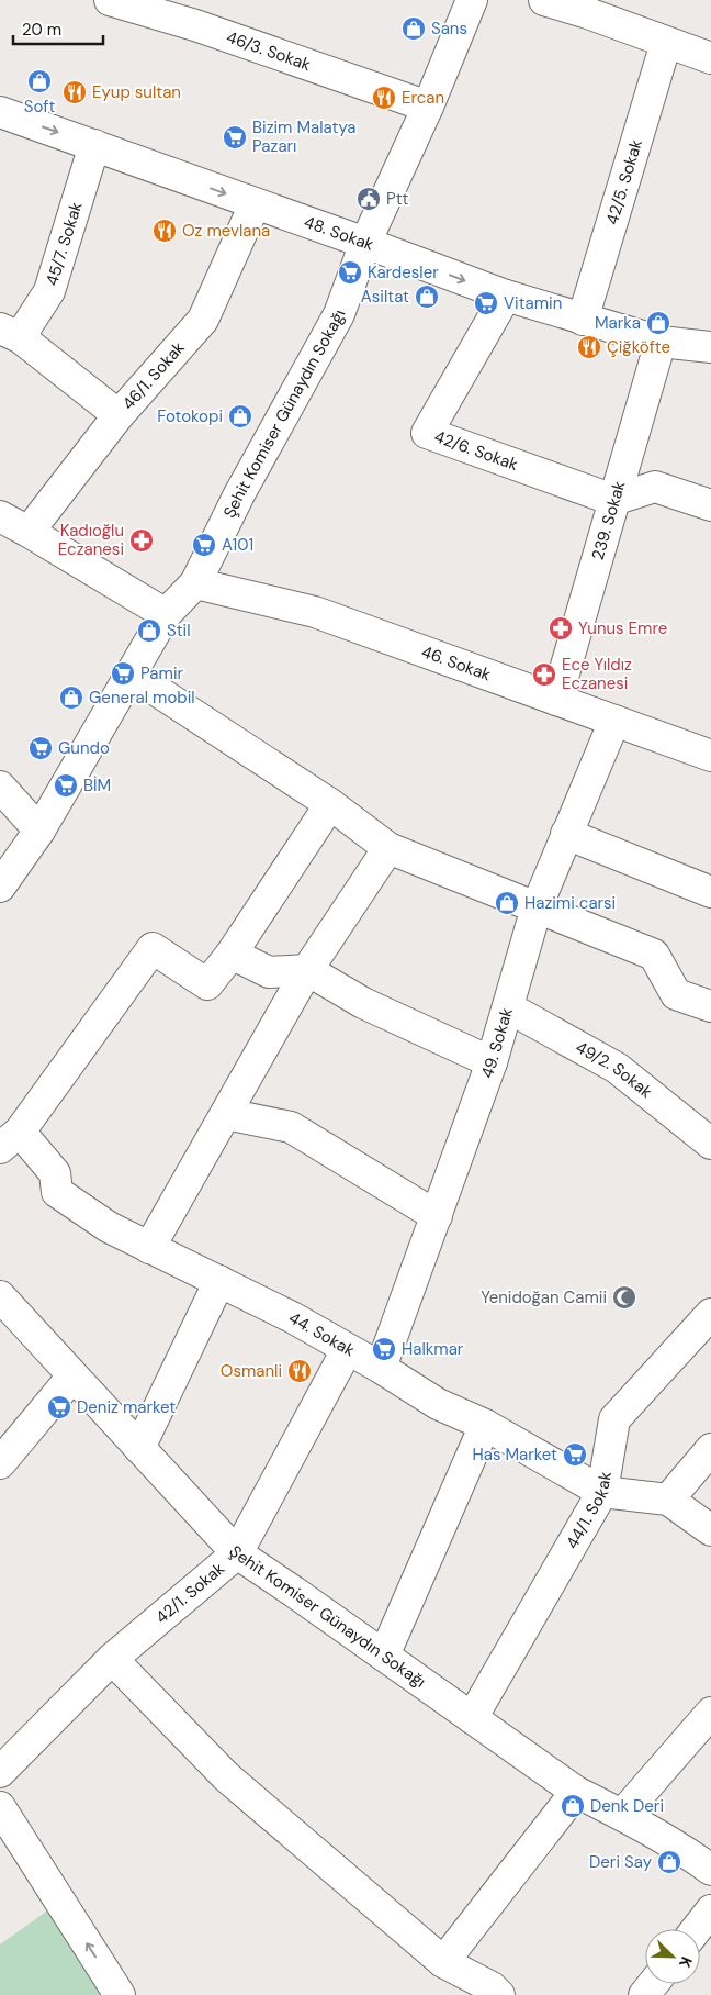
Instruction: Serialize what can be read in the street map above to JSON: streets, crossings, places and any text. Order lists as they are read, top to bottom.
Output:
{
  "streets": {
    "street": [
      "46/3. Sokak",
      "42/5. Sokak",
      "48. Sokak",
      "45/7. Sokak",
      "46/1. Sokak",
      "Şehit Komiser Günaydın Sokağı",
      "42/6. Sokak",
      "239. Sokak",
      "46. Sokak",
      "49. Sokak",
      "49/2. Sokak",
      "44. Sokak",
      "44/1. Sokak",
      "42/1. Sokak"
    ]
  },
  "crossings": [
    ["46/3. Sokak", "Şehit Komiser Günaydın Sokağı"],
    ["42/5. Sokak", "48. Sokak"],
    ["48. Sokak", "45/7. Sokak"],
    ["48. Sokak", "46/1. Sokak"],
    ["48. Sokak", "Şehit Komiser Günaydın Sokağı"],
    ["48. Sokak", "42/6. Sokak"],
    ["48. Sokak", "239. Sokak"],
    ["Şehit Komiser Günaydın Sokağı", "46. Sokak"],
    ["Şehit Komiser Günaydın Sokağı", "44/1. Sokak"],
    ["Şehit Komiser Günaydın Sokağı", "42/1. Sokak"],
    ["42/6. Sokak", "239. Sokak"],
    ["239. Sokak", "46. Sokak"],
    ["46. Sokak", "49. Sokak"],
    ["49. Sokak", "49/2. Sokak"],
    ["49. Sokak", "44. Sokak"],
    ["44. Sokak", "44/1. Sokak"],
    ["44. Sokak", "42/1. Sokak"]
  ],
  "places": {
    "shop": [
      "Sans",
      "Soft",
      "Asiltat",
      "Marka",
      "Fotokopi",
      "Stil",
      "General mobil",
      "Hazimi carsi",
      "Denk Deri",
      "Deri Say"
    ],
    "restaurant": [
      "Eyup sultan",
      "Ercan",
      "Oz mevlana",
      "Çiğköfte",
      "Osmanli"
    ],
    "supermarket": [
      "Bizim Malatya Pazarı",
      "Kardesler",
      "Vitamin",
      "A101",
      "Pamir",
      "Gundo",
      "BİM",
      "Halkmar",
      "Deniz market",
      "Has Market"
    ],
    "public building": ["Ptt"],
    "pharmacy": ["Kadıoğlu Eczanesi", "Yunus Emre", "Ece Yıldız Eczanesi"],
    "mosque": ["Yenidoğan Camii"]
  },
  "scale_bar": "20 m",
  "north": "bottom right"
}
